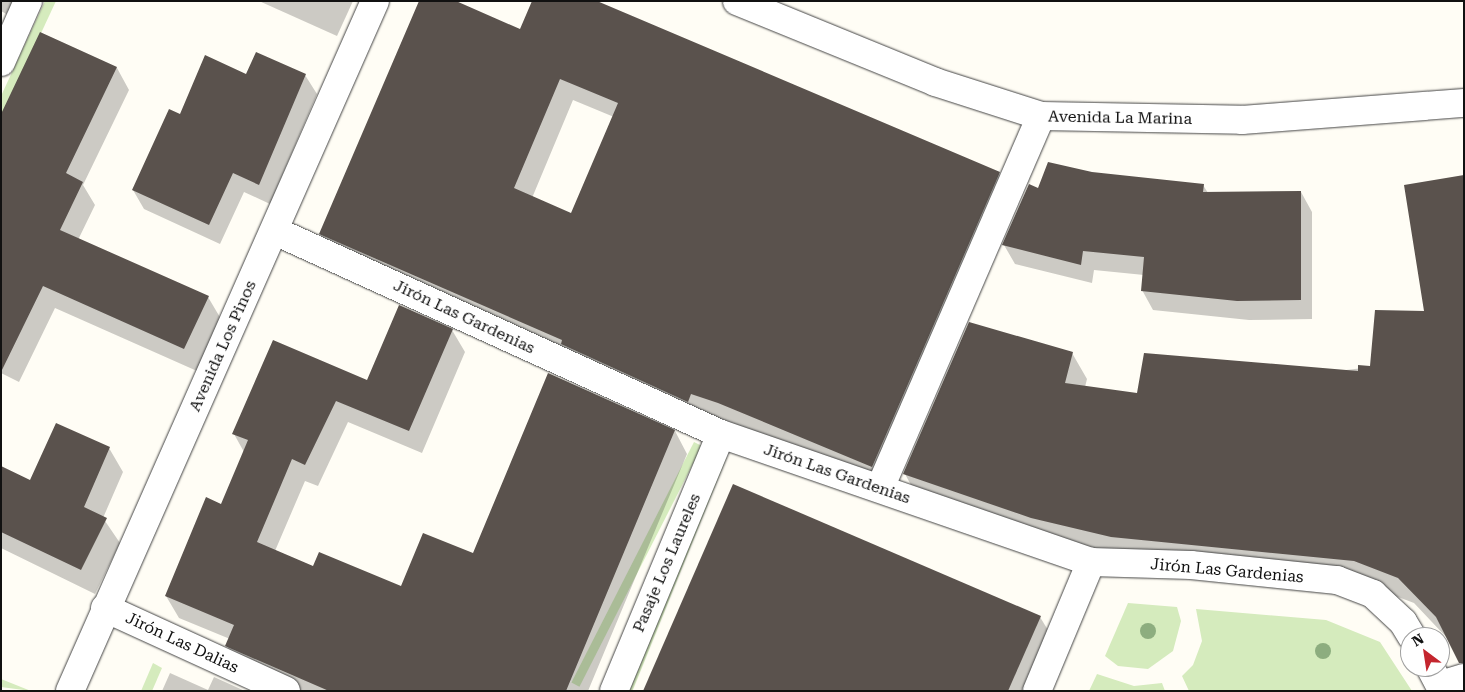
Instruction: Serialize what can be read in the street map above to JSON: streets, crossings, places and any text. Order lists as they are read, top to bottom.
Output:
{
  "streets": {
    "street": [
      "Avenida La Marina",
      "Jirón Las Gardenias",
      "Avenida Los Pinos",
      "Pasaje Los Laureles",
      "Jirón Las Dalias"
    ]
  },
  "crossings": [
    ["Jirón Las Gardenias", "Avenida Los Pinos"],
    ["Jirón Las Gardenias", "Pasaje Los Laureles"],
    ["Avenida Los Pinos", "Jirón Las Dalias"]
  ],
  "north": "top left"
}
